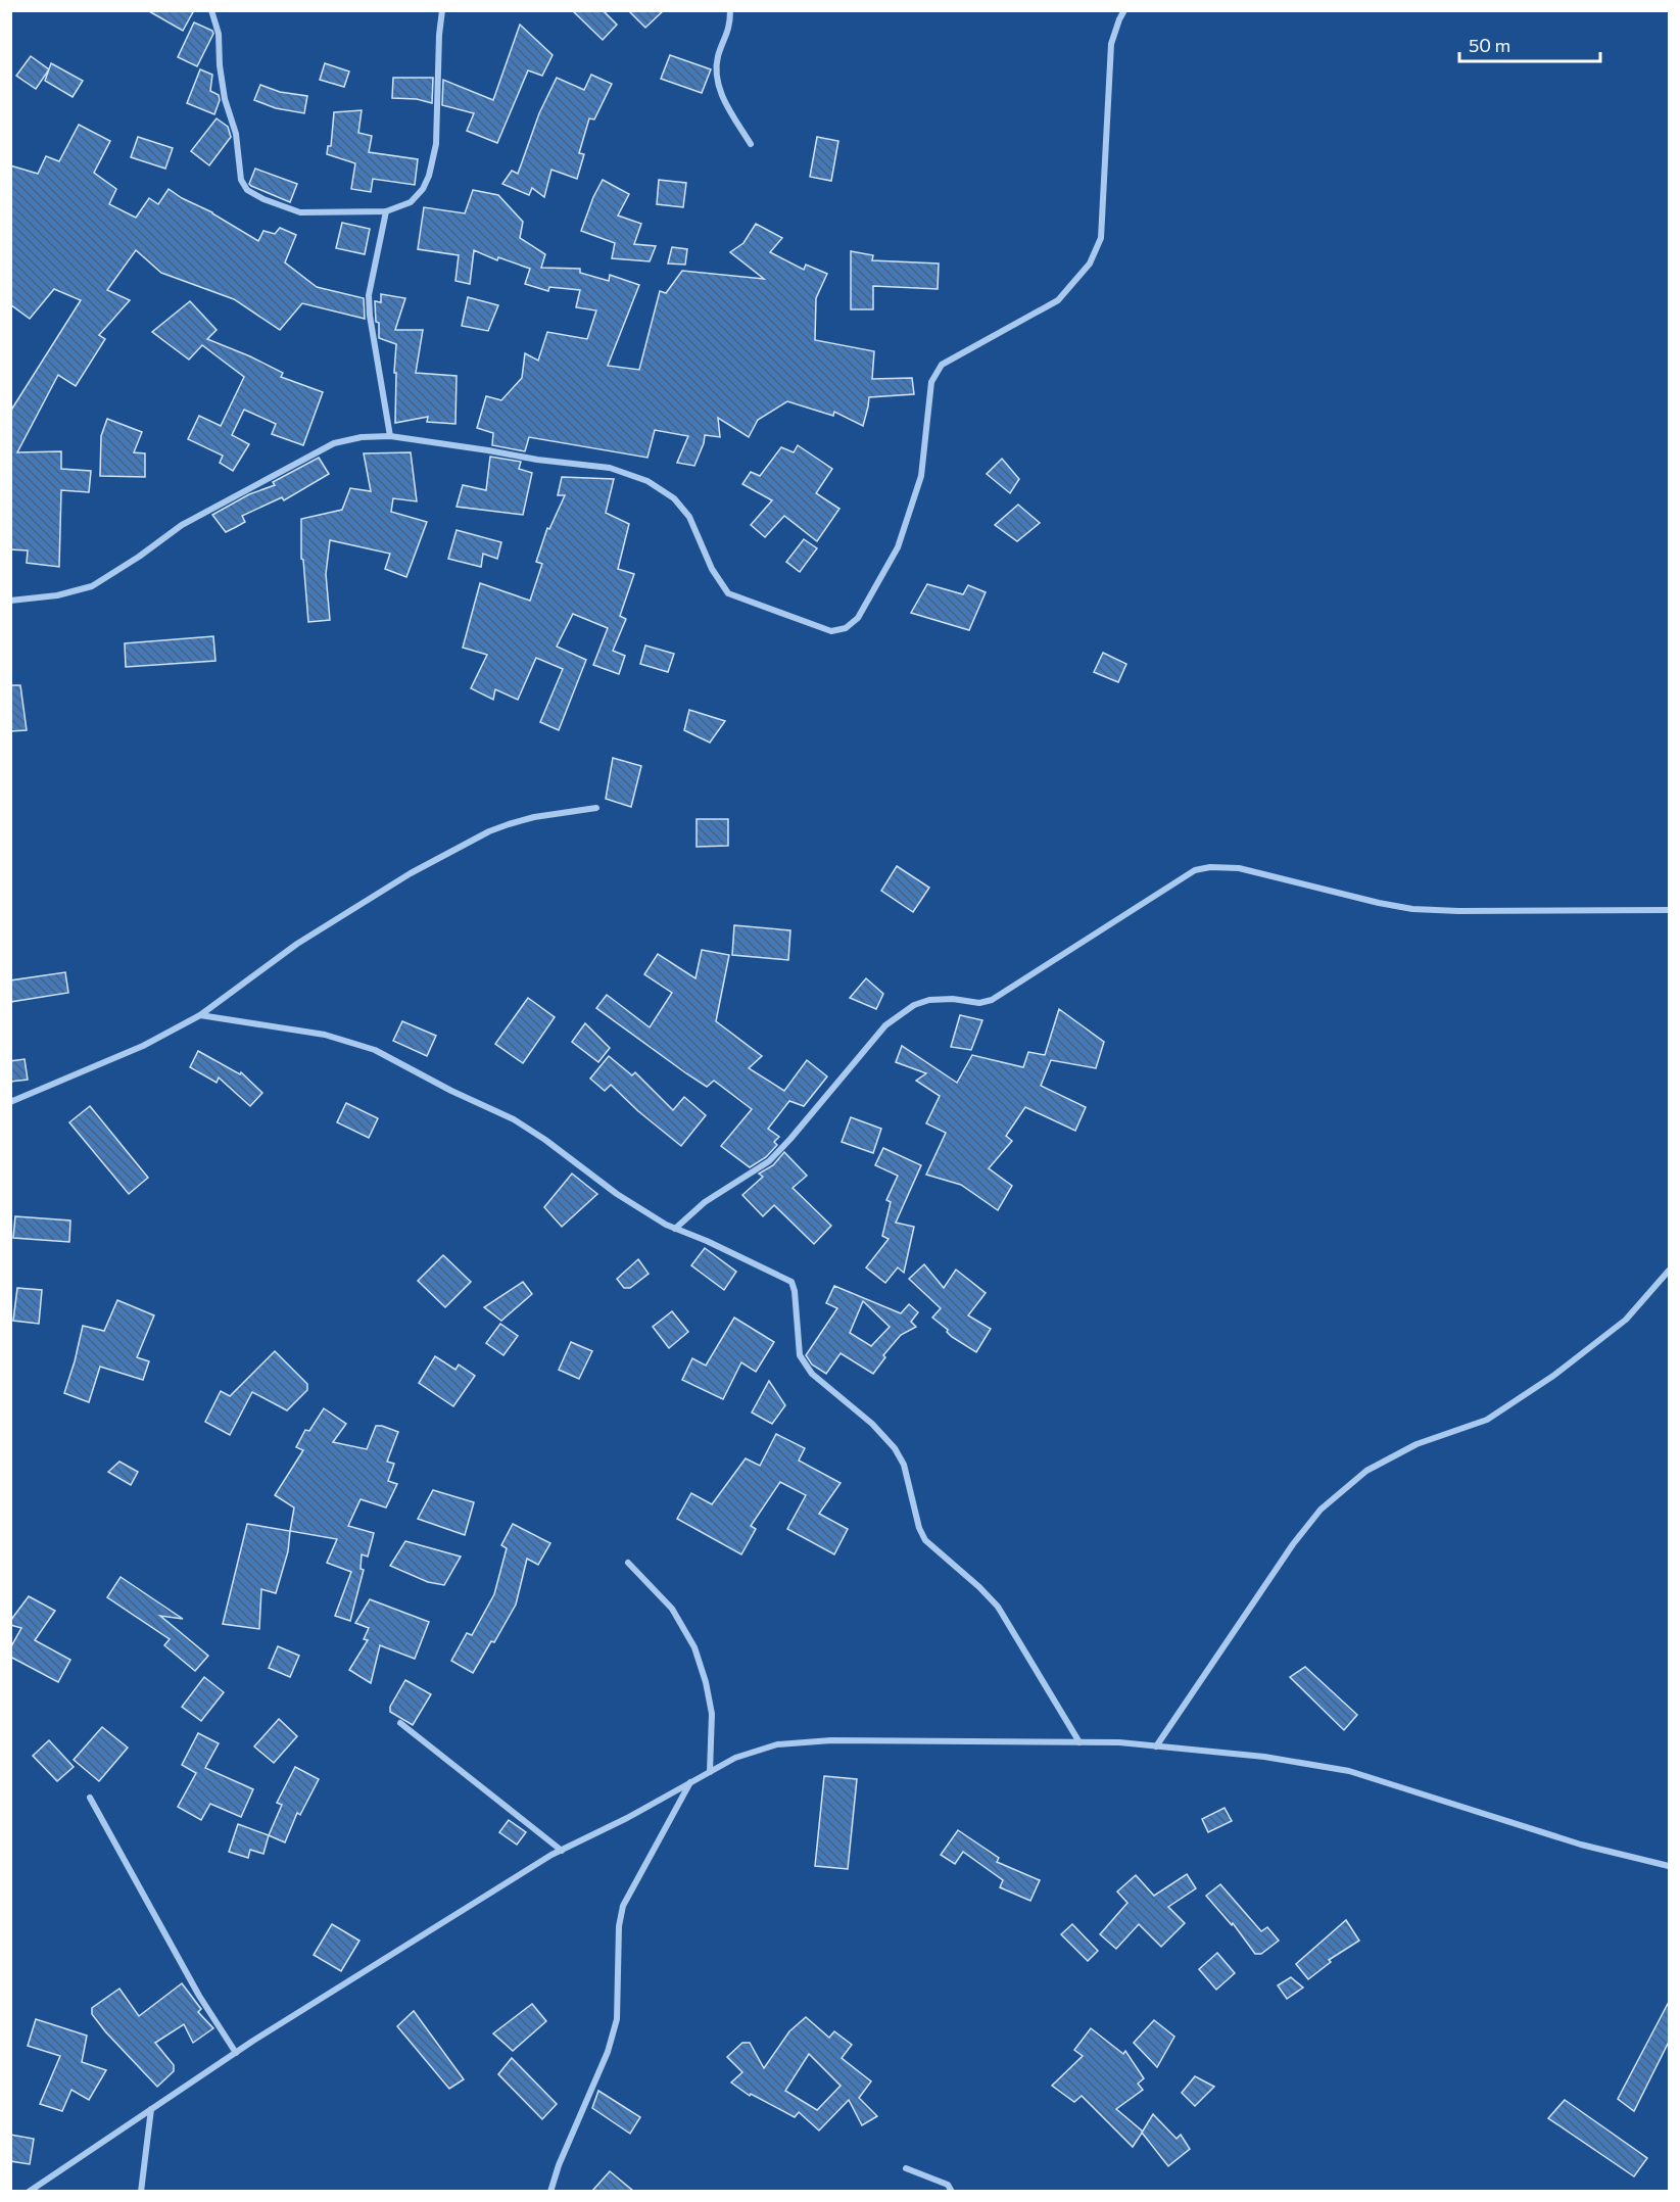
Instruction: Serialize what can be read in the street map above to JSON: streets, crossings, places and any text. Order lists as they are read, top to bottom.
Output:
{
  "scale_bar": "50 m"
}
